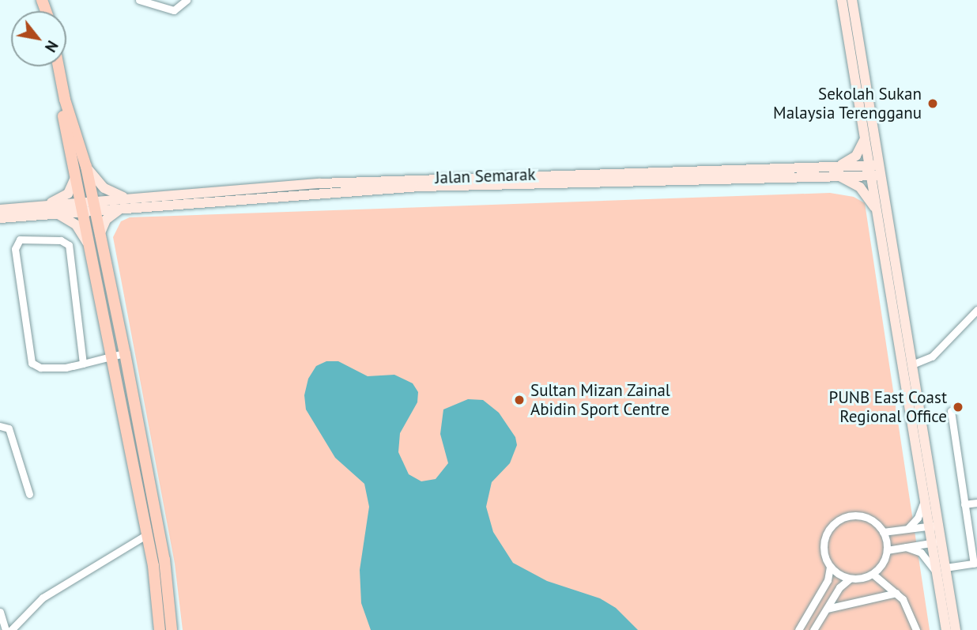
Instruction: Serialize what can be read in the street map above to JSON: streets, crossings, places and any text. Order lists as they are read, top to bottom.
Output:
{
  "streets": {
    "main road": ["Jalan Semarak"]
  },
  "places": ["Sekolah Sukan Malaysia Terengganu", "Sultan Mizan Zainal Abidin Sport Centre", "PUNB East Coast Regional Office"],
  "north": "bottom right"
}
